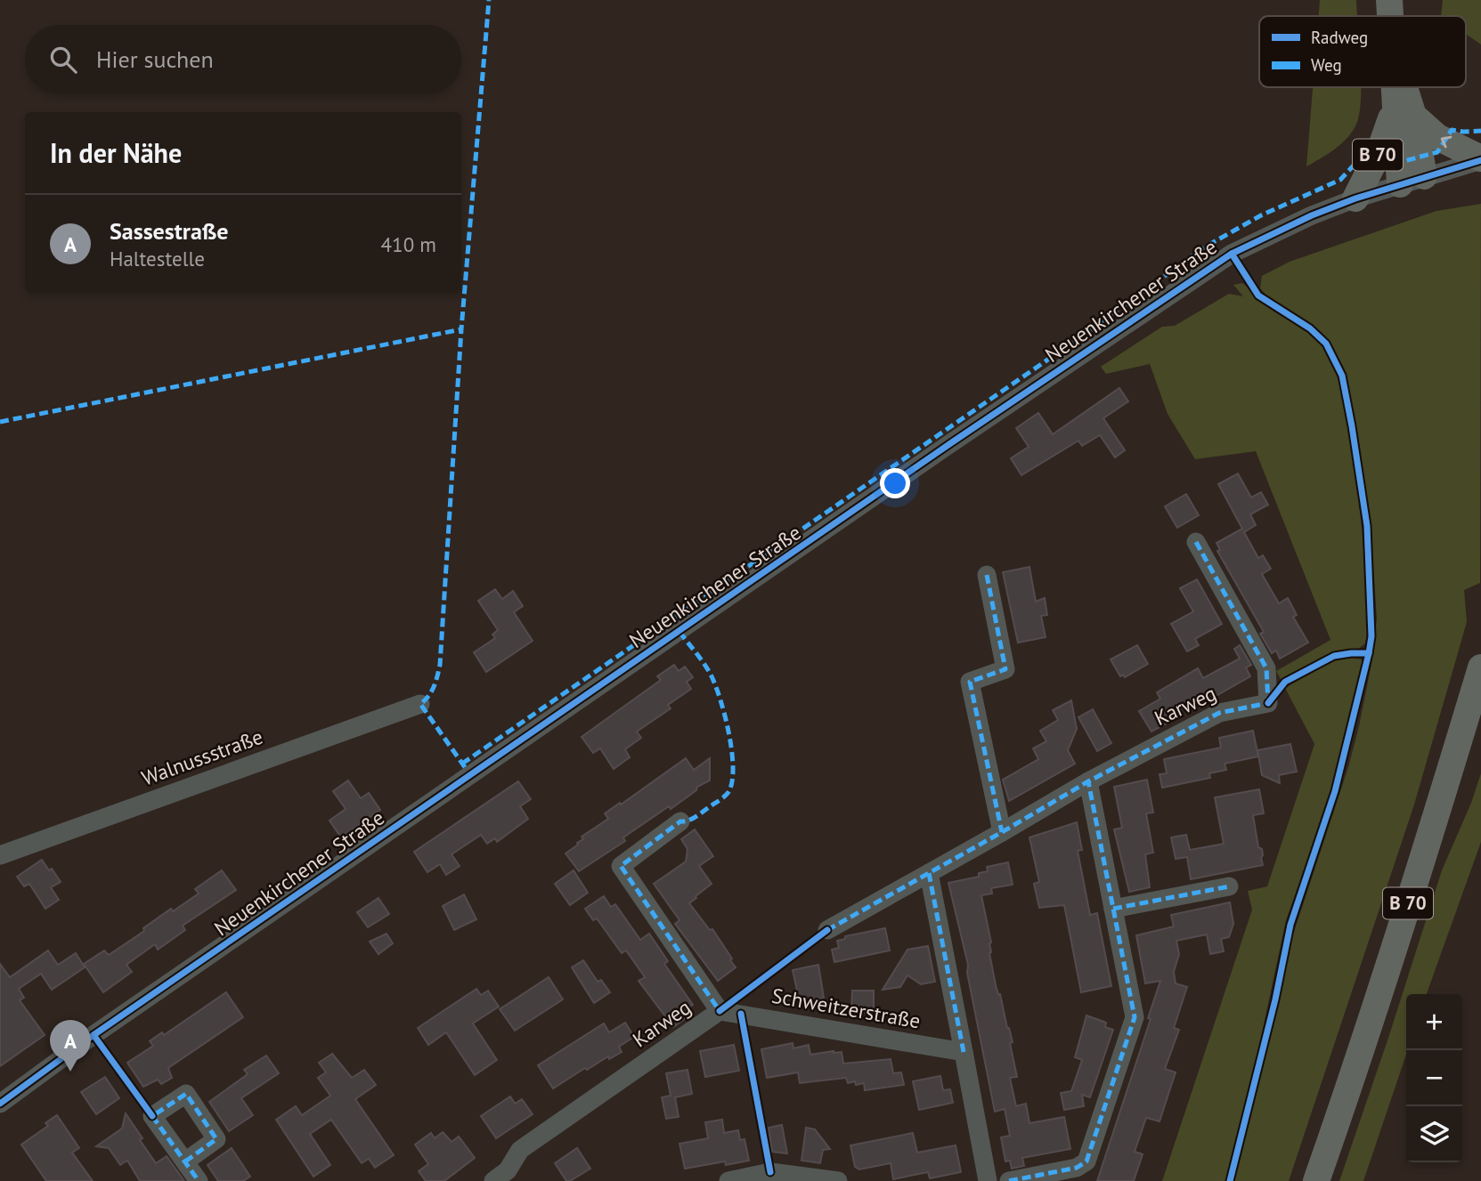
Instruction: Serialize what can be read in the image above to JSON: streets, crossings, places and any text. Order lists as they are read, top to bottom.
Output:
{
  "streets": {
    "highway": ["B 70"],
    "street": [
      "Neuenkirchener Straße",
      "Karweg",
      "Walnussstraße",
      "Schweitzerstraße"
    ]
  },
  "crossings": [
    ["B 70", "Neuenkirchener Straße"],
    ["Karweg", "Schweitzerstraße"]
  ],
  "legend": ["Radweg", "Weg"],
  "page": {
    "search": "Hier suchen",
    "heading": "In der Nähe",
    "list": [
      {
        "mark": "A",
        "name": "Sassestraße",
        "note": "Haltestelle",
        "value": "410 m"
      }
    ],
    "map_buttons": ["+", "−"],
    "pins": "A"
  }
}
